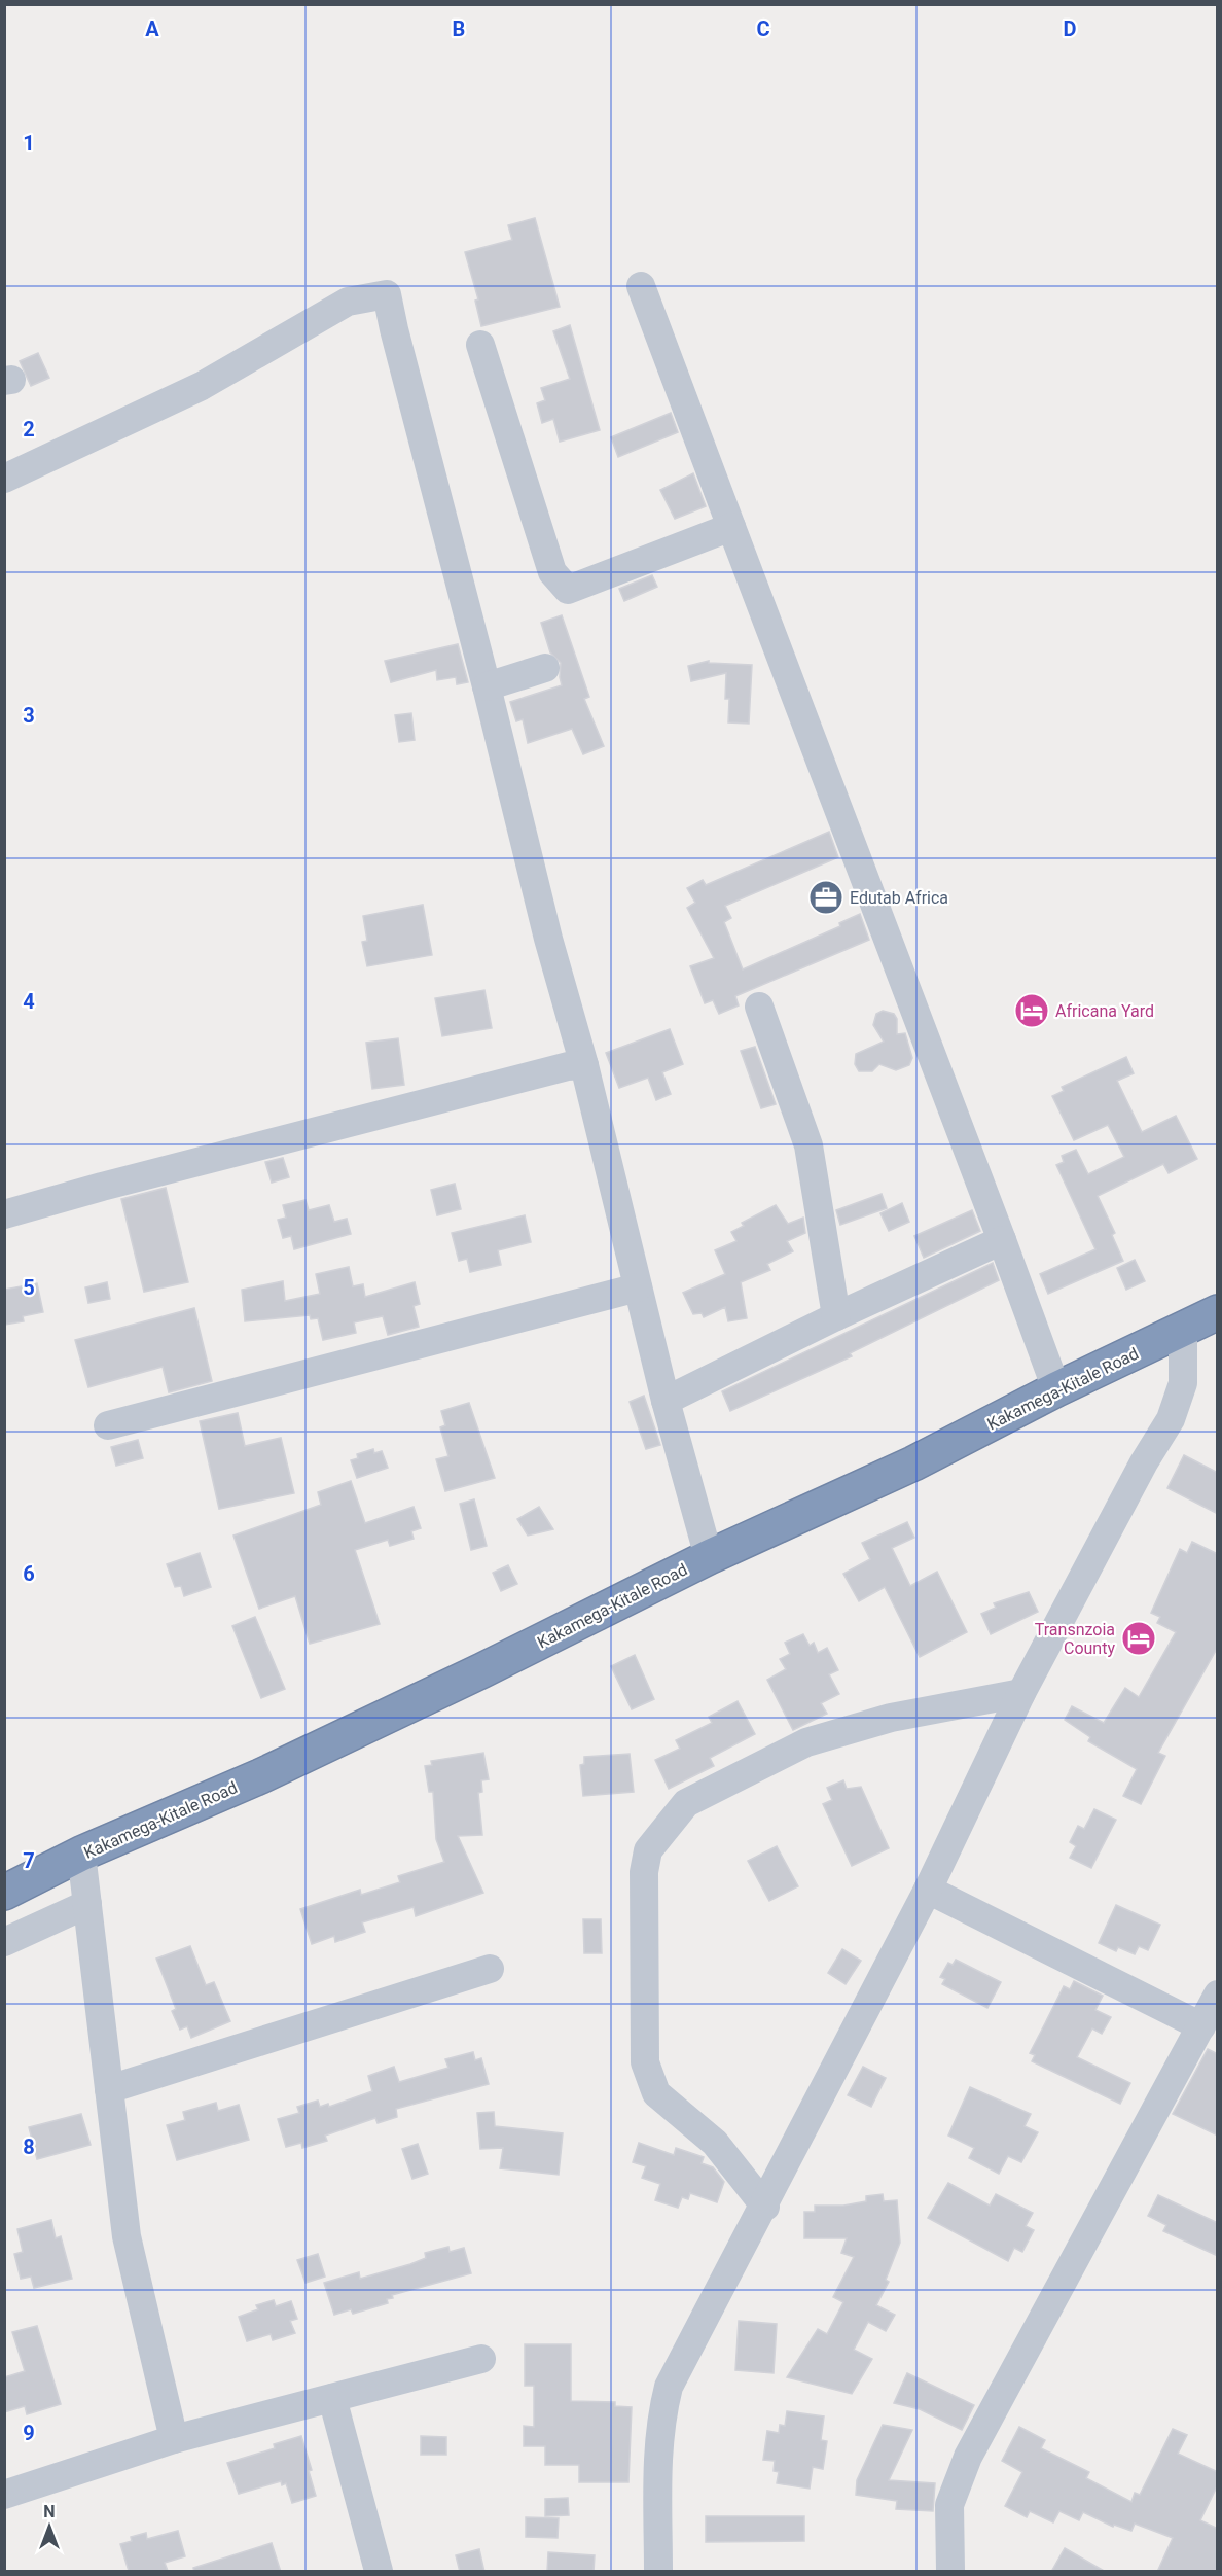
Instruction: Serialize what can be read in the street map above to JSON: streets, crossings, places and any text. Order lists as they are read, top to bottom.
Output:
{
  "streets": {
    "highway": ["Kakamega-Kitale Road"]
  },
  "places": {
    "office": ["Edutab Africa"],
    "hotel": ["Africana Yard", "Transnzoia County"]
  },
  "north": "top",
  "grid": {
    "columns": [
      "A",
      "B",
      "C",
      "D"
    ],
    "rows": [
      "1",
      "2",
      "3",
      "4",
      "5",
      "6",
      "7",
      "8",
      "9"
    ]
  }
}
